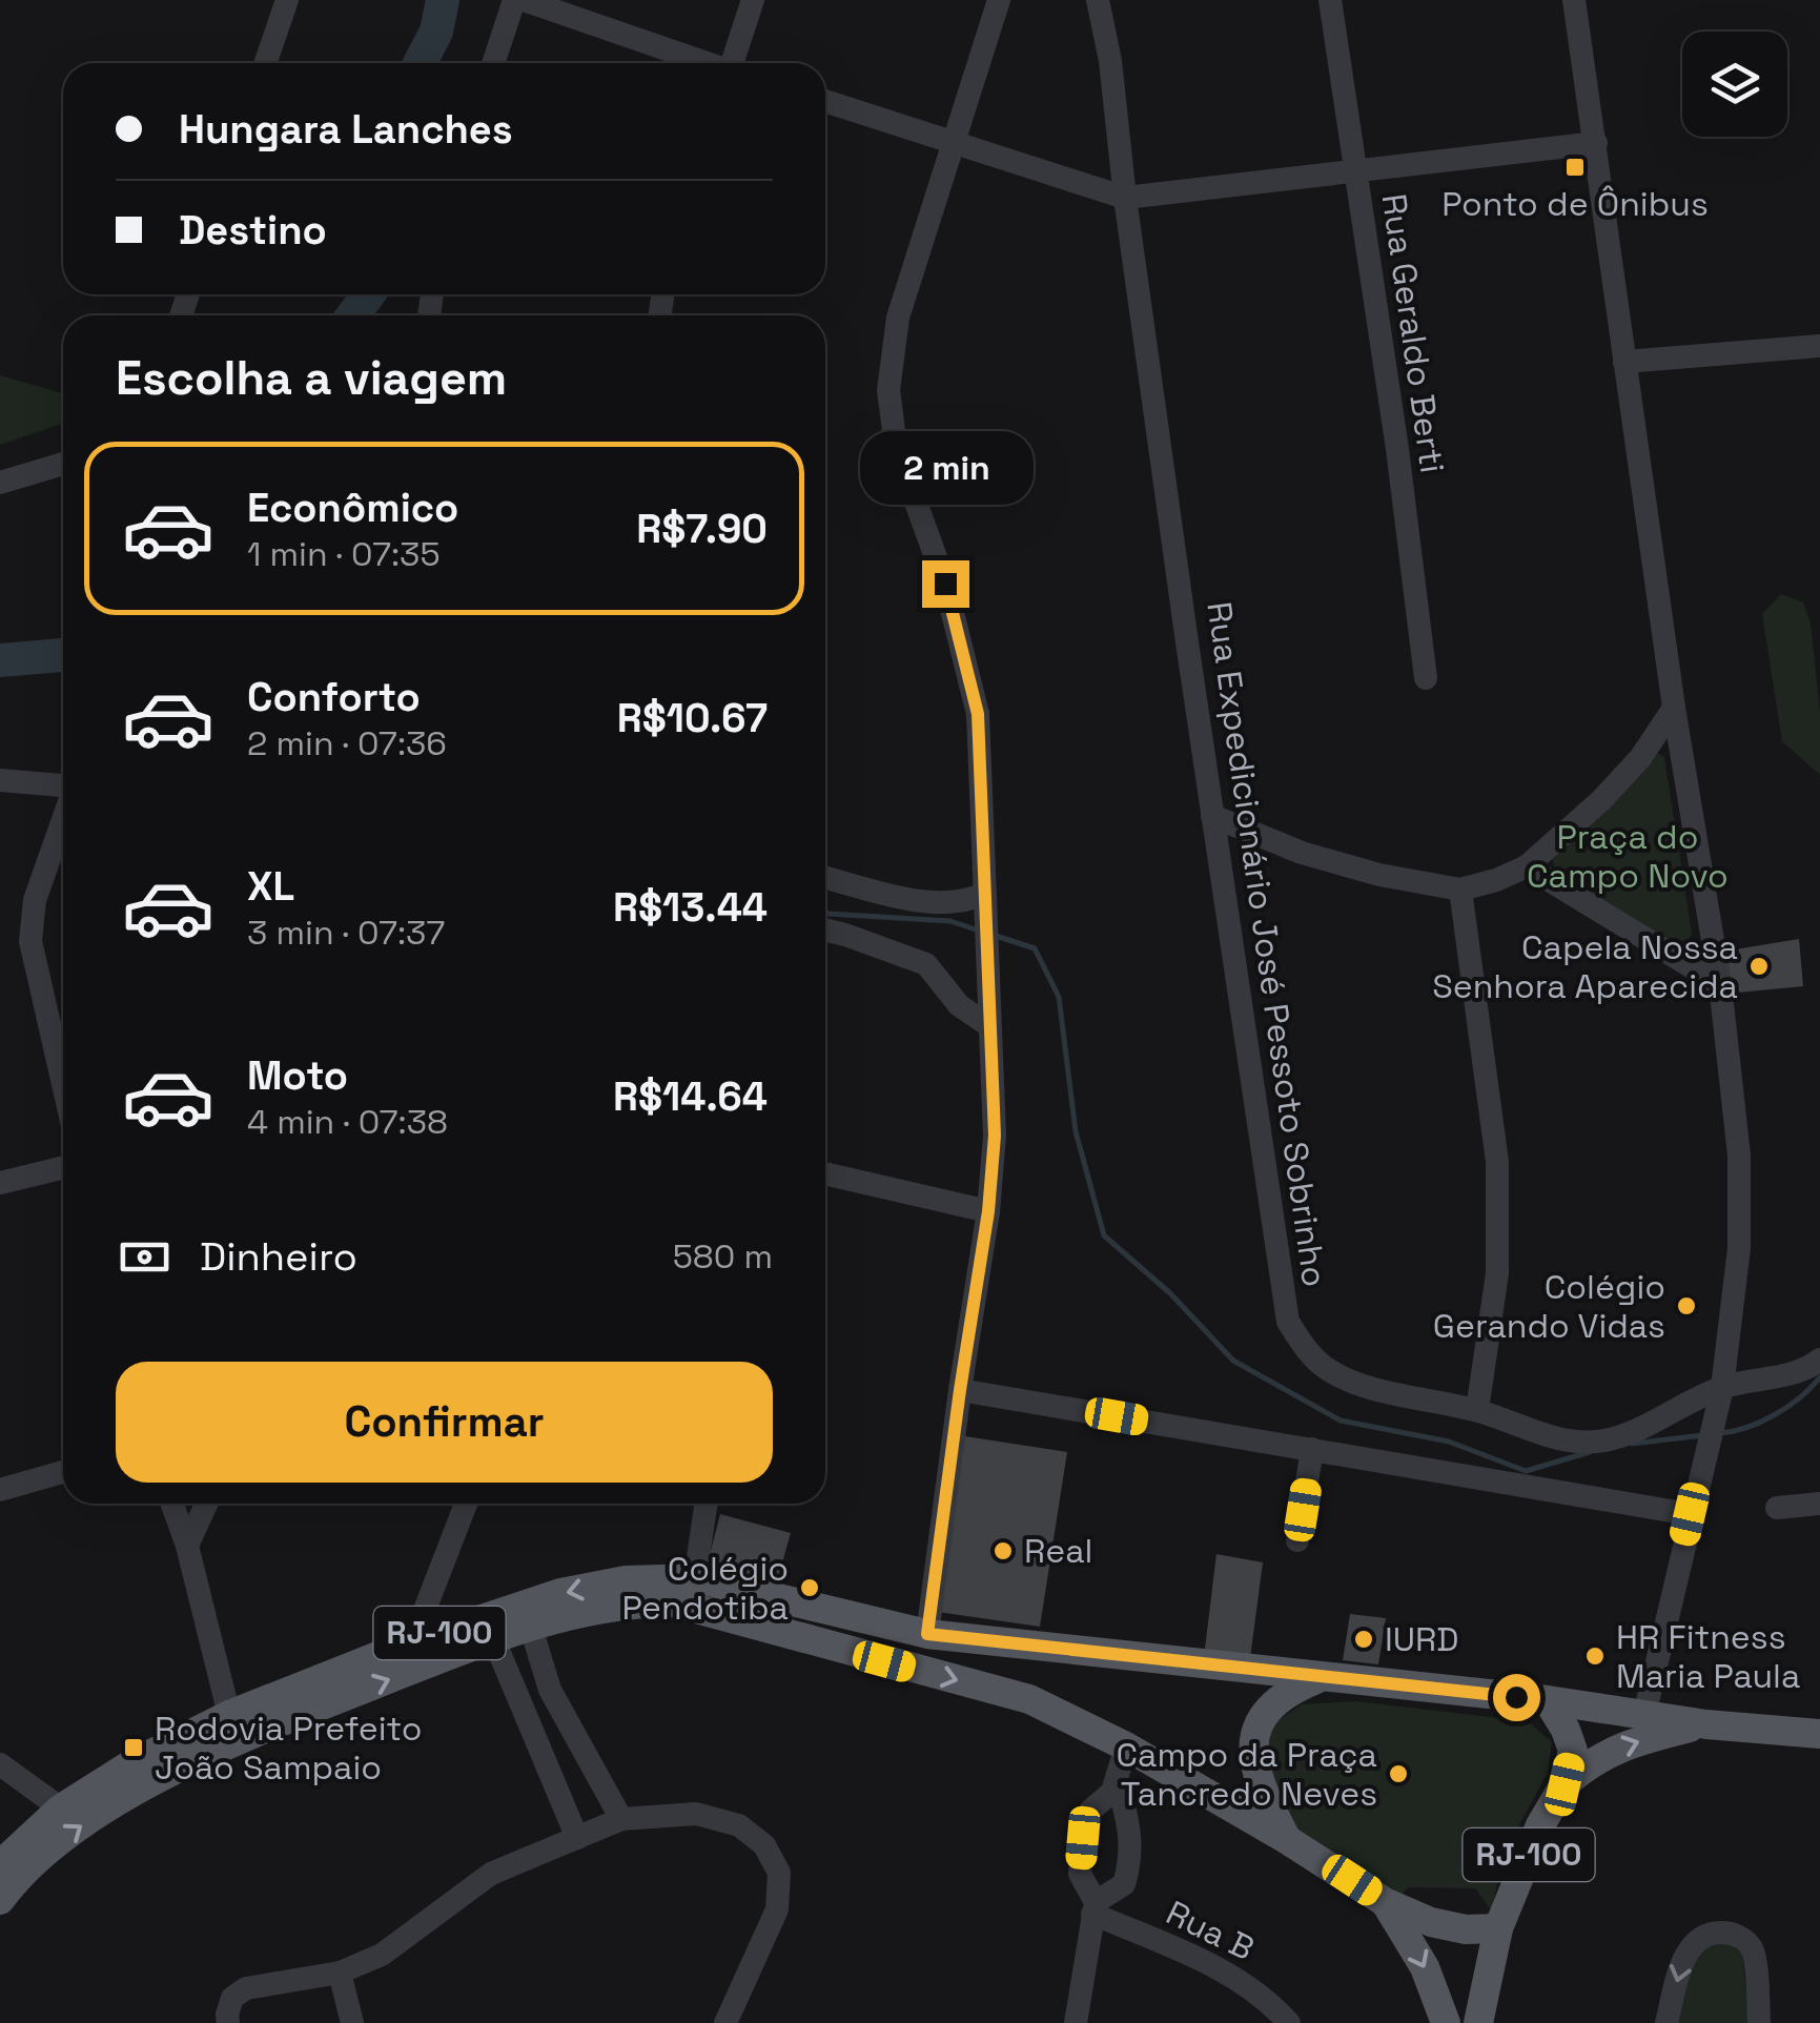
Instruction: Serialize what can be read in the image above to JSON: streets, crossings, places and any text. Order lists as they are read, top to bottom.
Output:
{
  "streets": {
    "main road": ["RJ-100"],
    "street": ["Rua Geraldo Berti", "Rua Expedicionário José Pessoto Sobrinho", "Rua B"]
  },
  "parks": ["Praça do Campo Novo"],
  "places": {
    "transit": ["Ponto de Ônibus", "Rodovia Prefeito João Sampaio"],
    "other": [
      "Capela Nossa Senhora Aparecida",
      "Colégio Gerando Vidas",
      "Real",
      "Colégio Pendotiba",
      "IURD",
      "HR Fitness Maria Paula",
      "Campo da Praça Tancredo Neves"
    ]
  },
  "page": {
    "banner": ["Hungara Lanches", "Destino"],
    "heading": "Escolha a viagem",
    "bubble": "2 min",
    "list": [
      {
        "name": "Econômico",
        "note": "1 min · 07:35",
        "value": "R$7.90"
      },
      {
        "name": "Conforto",
        "note": "2 min · 07:36",
        "value": "R$10.67"
      },
      {
        "name": "XL",
        "note": "3 min · 07:37",
        "value": "R$13.44"
      },
      {
        "name": "Moto",
        "note": "4 min · 07:38",
        "value": "R$14.64"
      }
    ],
    "pay": ["Dinheiro", "580 m"],
    "buttons": "Confirmar"
  }
}
